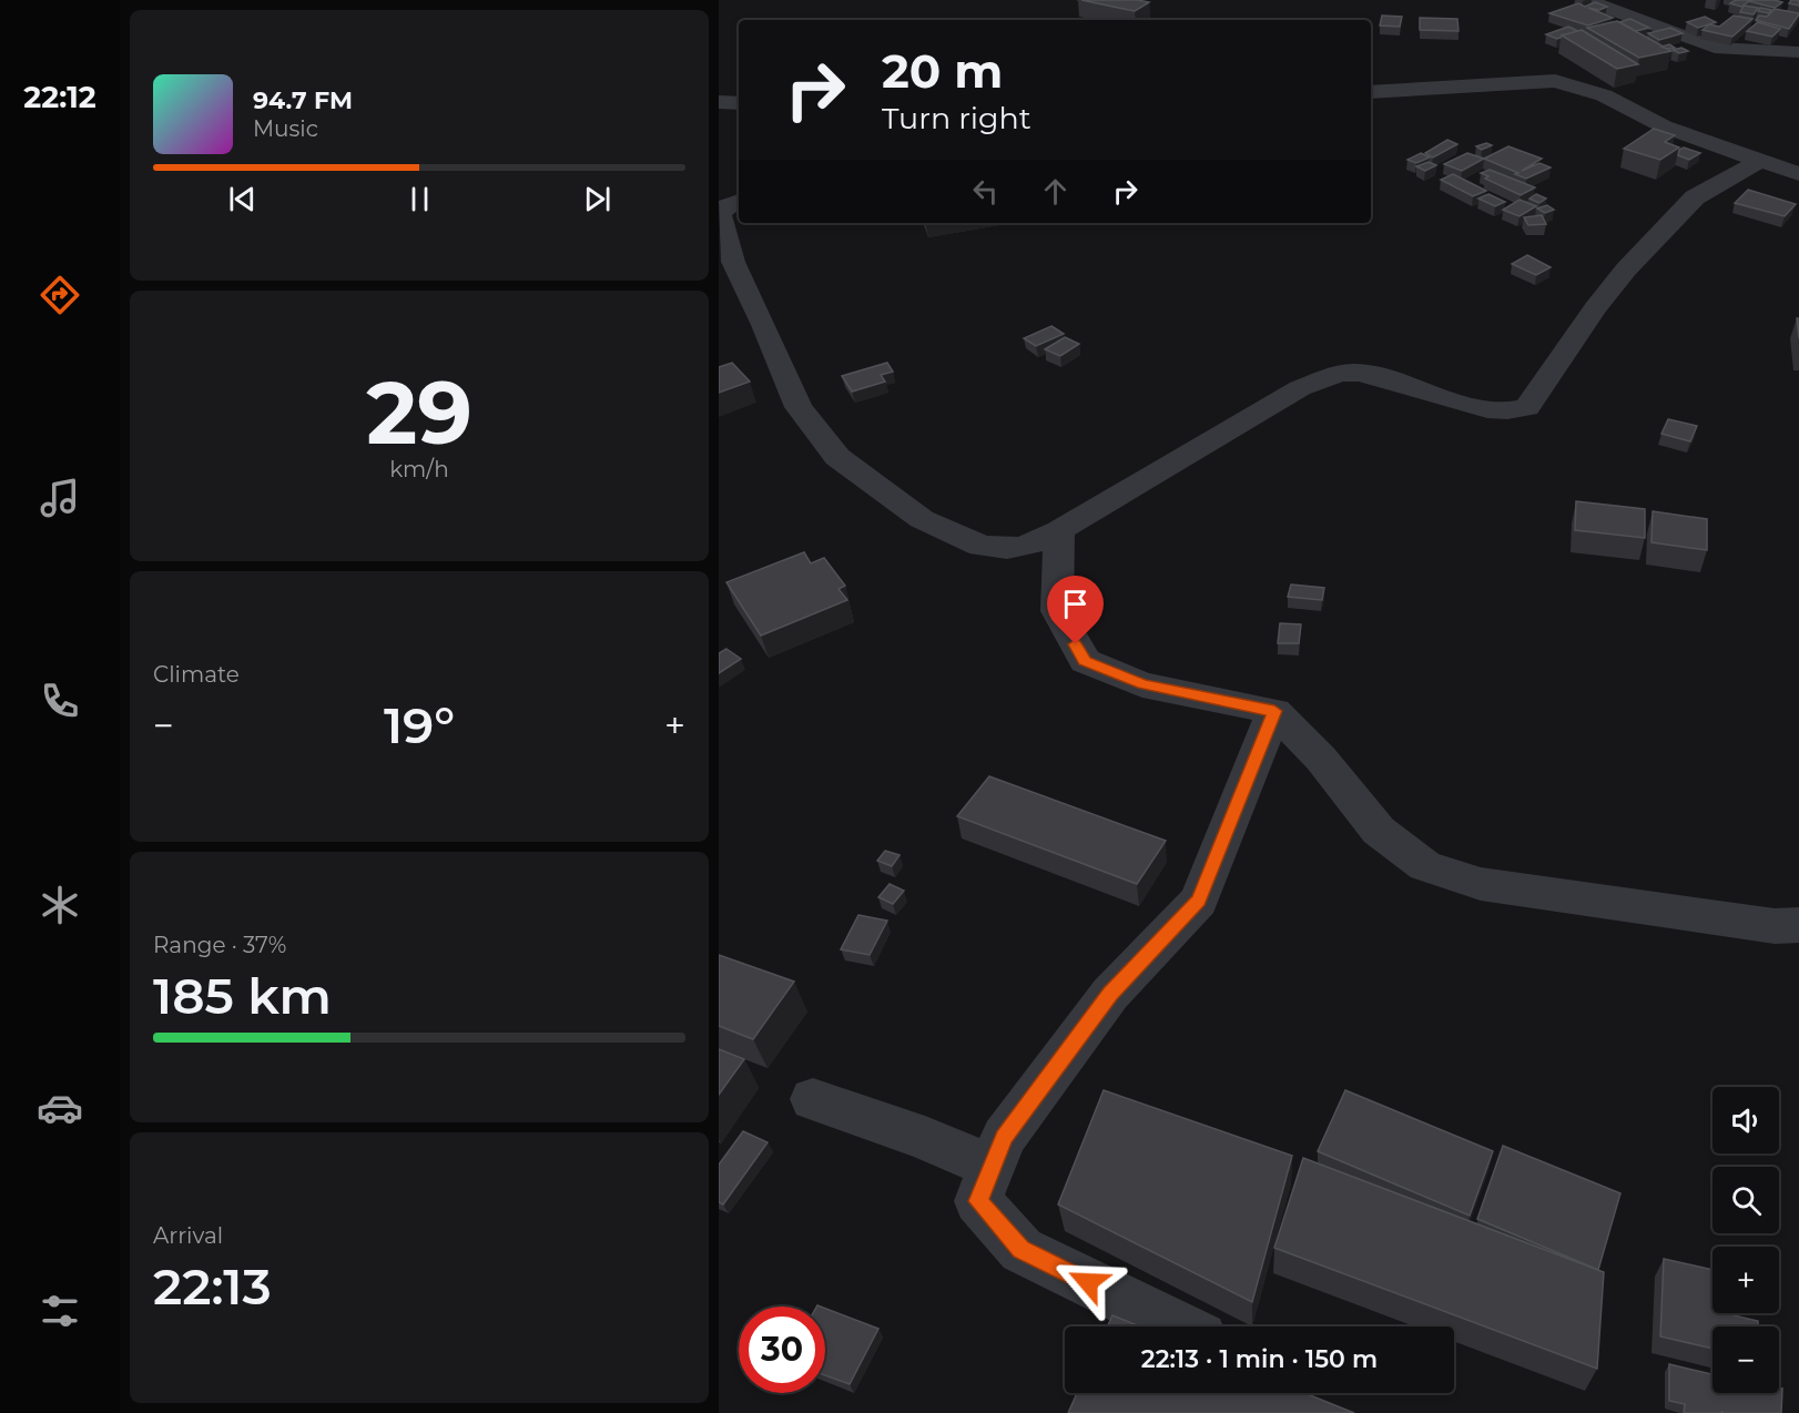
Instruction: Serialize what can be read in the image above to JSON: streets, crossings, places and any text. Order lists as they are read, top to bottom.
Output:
{
  "page": {
    "tabs": "22:12",
    "turn": ["20 m", "Turn right"],
    "song": ["94.7 FM", "Music"],
    "tile": [
      ["29", "km/h"],
      "Climate",
      ["Range · 37%", "185 km"],
      ["Arrival", "22:13"]
    ],
    "heat": ["−", "19°", "+"],
    "map_buttons": ["+", "−"],
    "limit": "30",
    "trip": "22:13 · 1 min · 150 m"
  }
}
